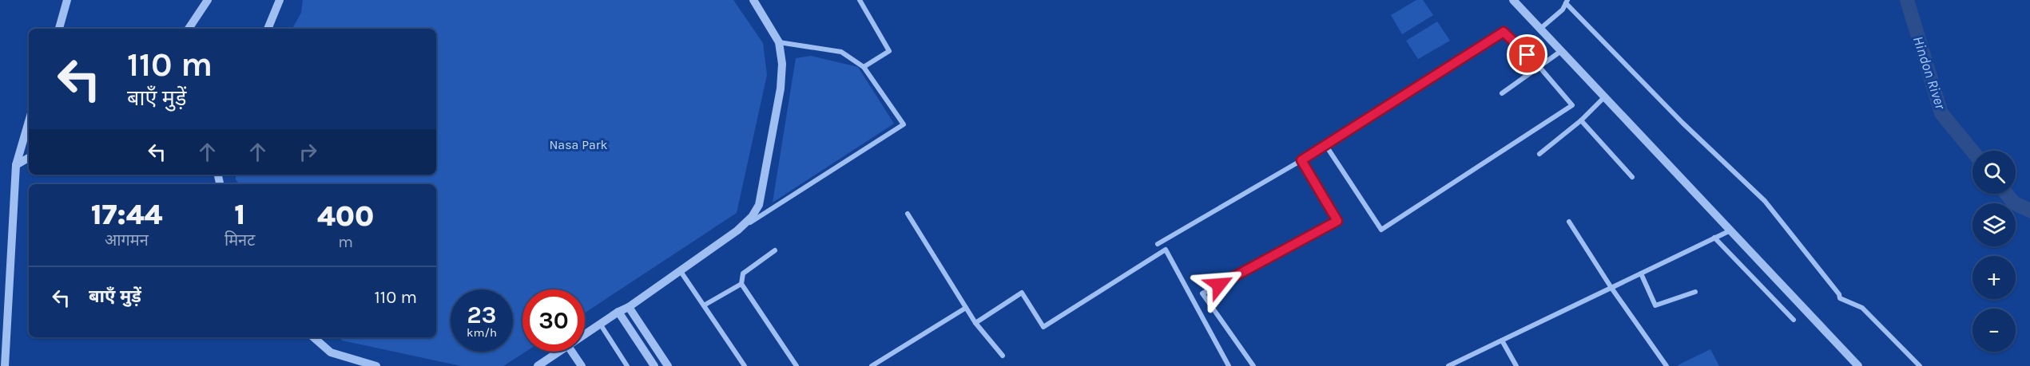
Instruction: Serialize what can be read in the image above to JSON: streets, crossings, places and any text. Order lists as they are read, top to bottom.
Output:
{
  "water": ["Hindon River"],
  "parks": ["Nasa Park"],
  "page": {
    "turn": ["110 m", "बाएँ मुड़ें"],
    "map_buttons": ["+", "−"],
    "eta": [
      "17:44",
      "आगमन",
      "1",
      "मिनट",
      "400",
      "m"
    ],
    "list": [
      {
        "name": "बाएँ मुड़ें",
        "value": "110 m"
      }
    ],
    "speed": "23 km/h",
    "limit": "30"
  }
}
